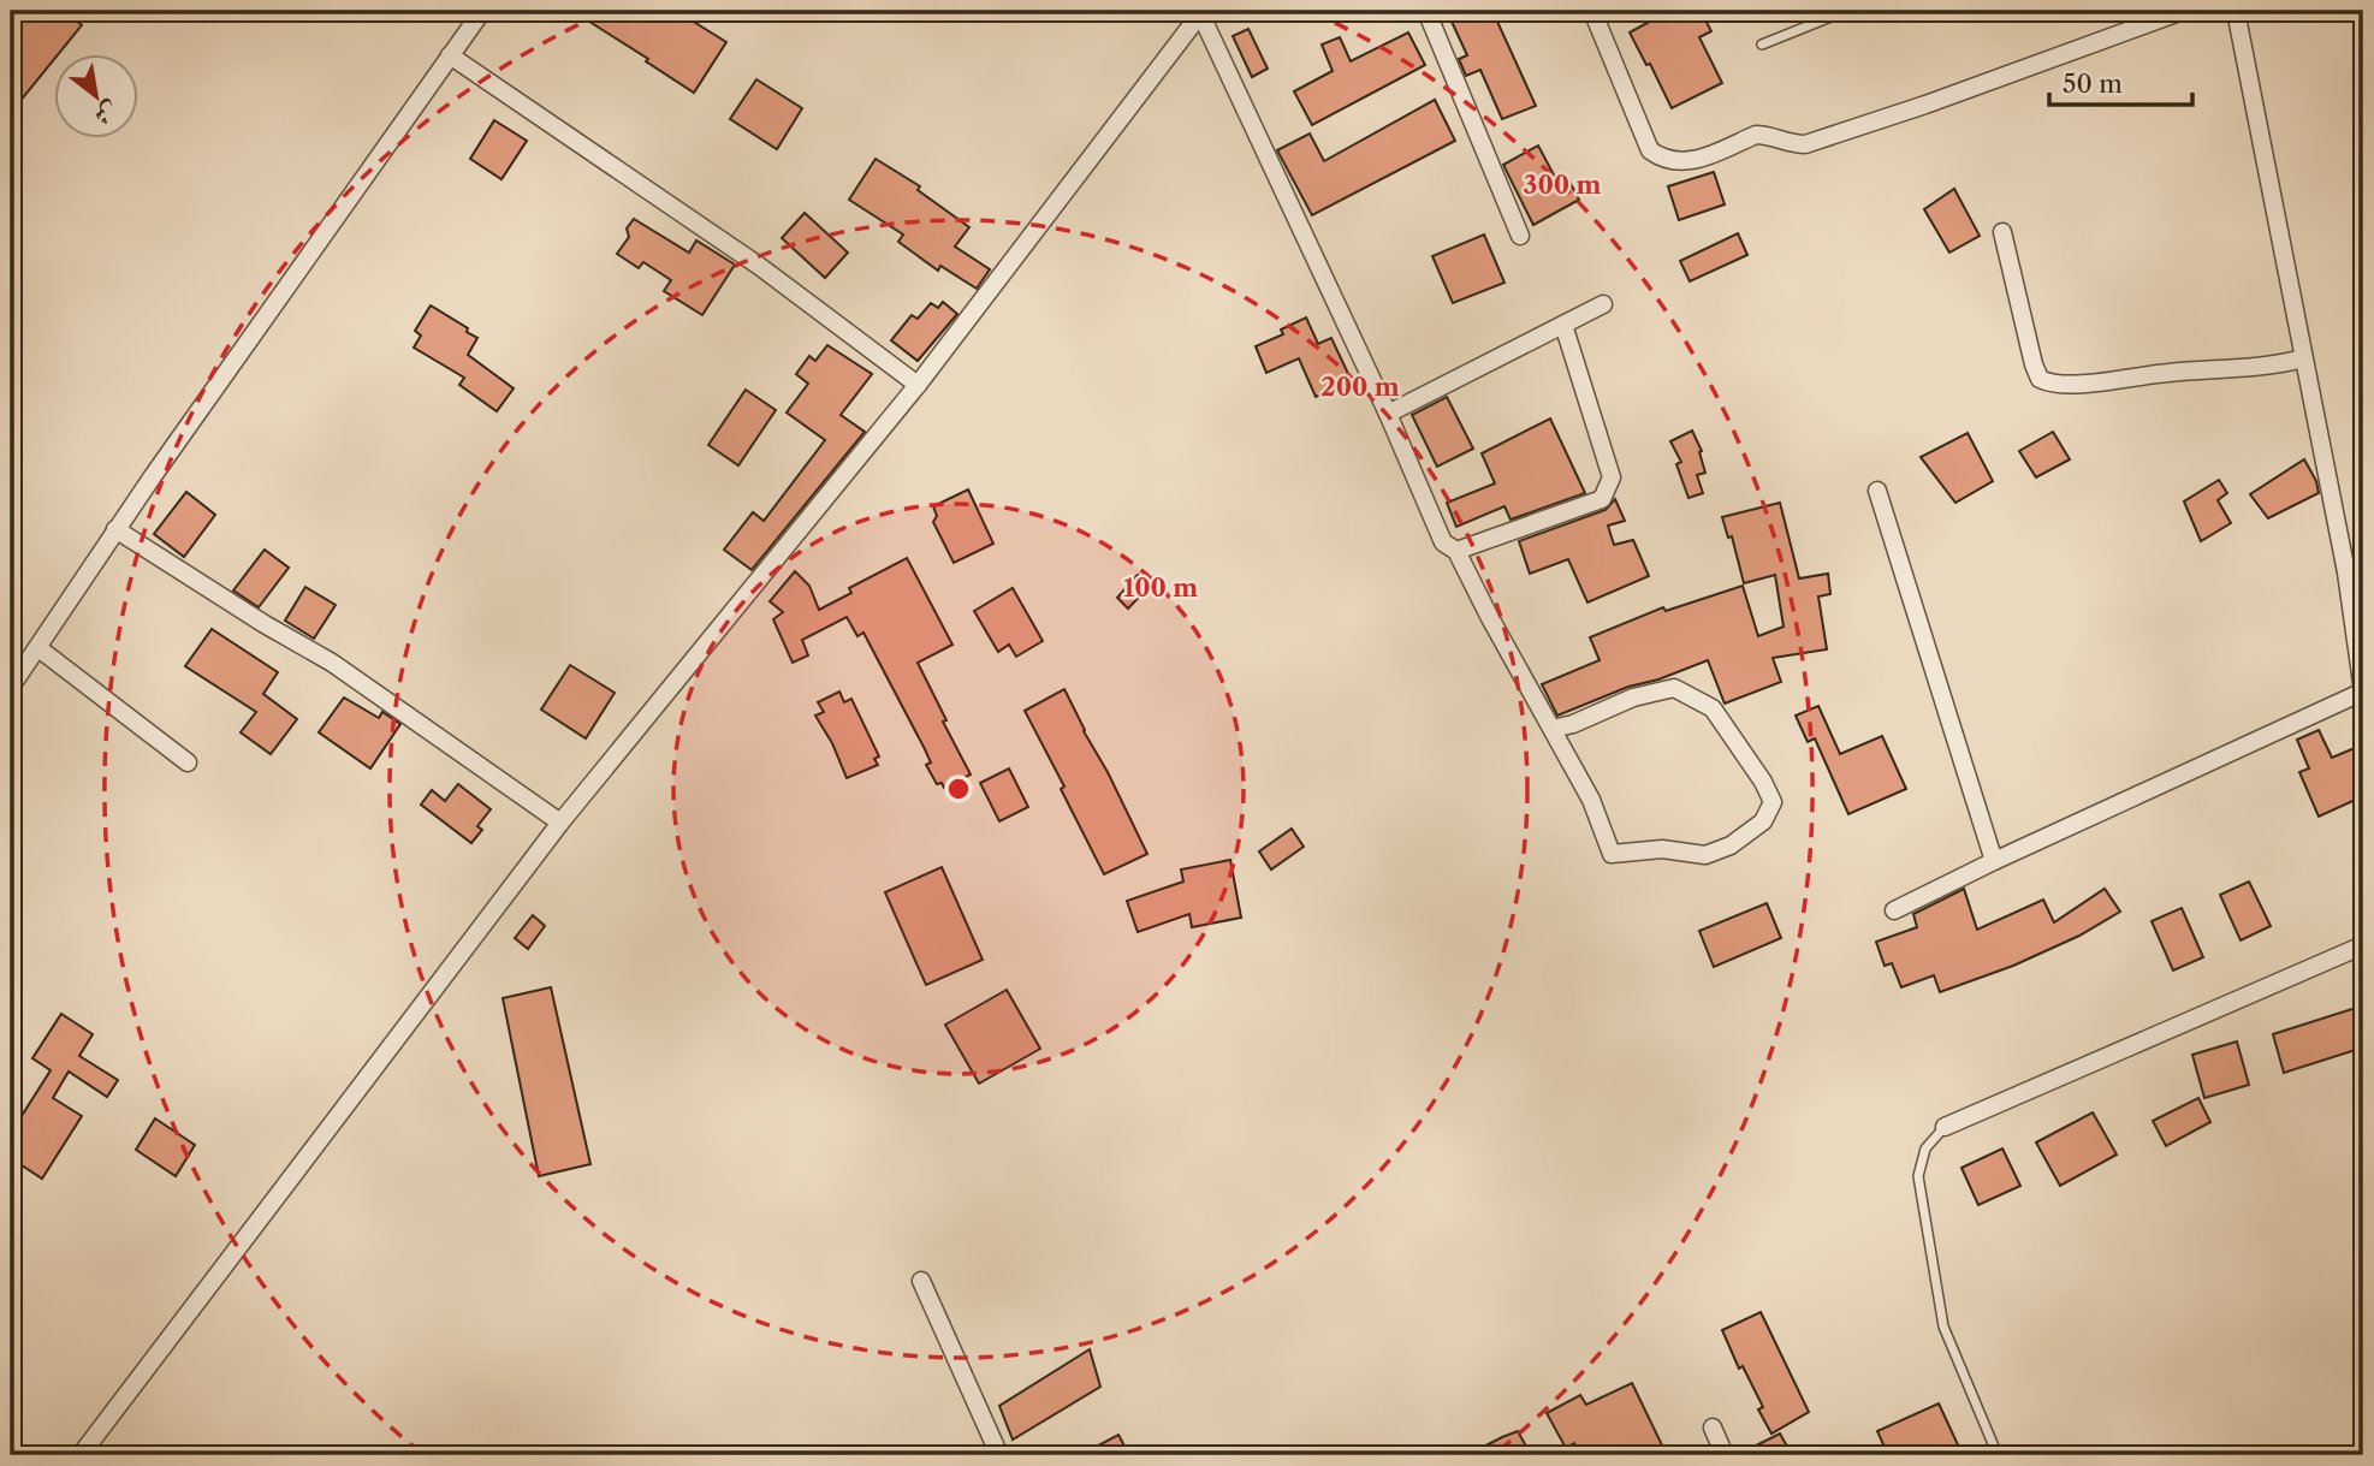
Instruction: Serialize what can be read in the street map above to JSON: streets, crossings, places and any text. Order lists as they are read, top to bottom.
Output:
{
  "scale_bar": "50 m",
  "north": "bottom right",
  "rings": ["300 m", "200 m", "100 m"]
}
